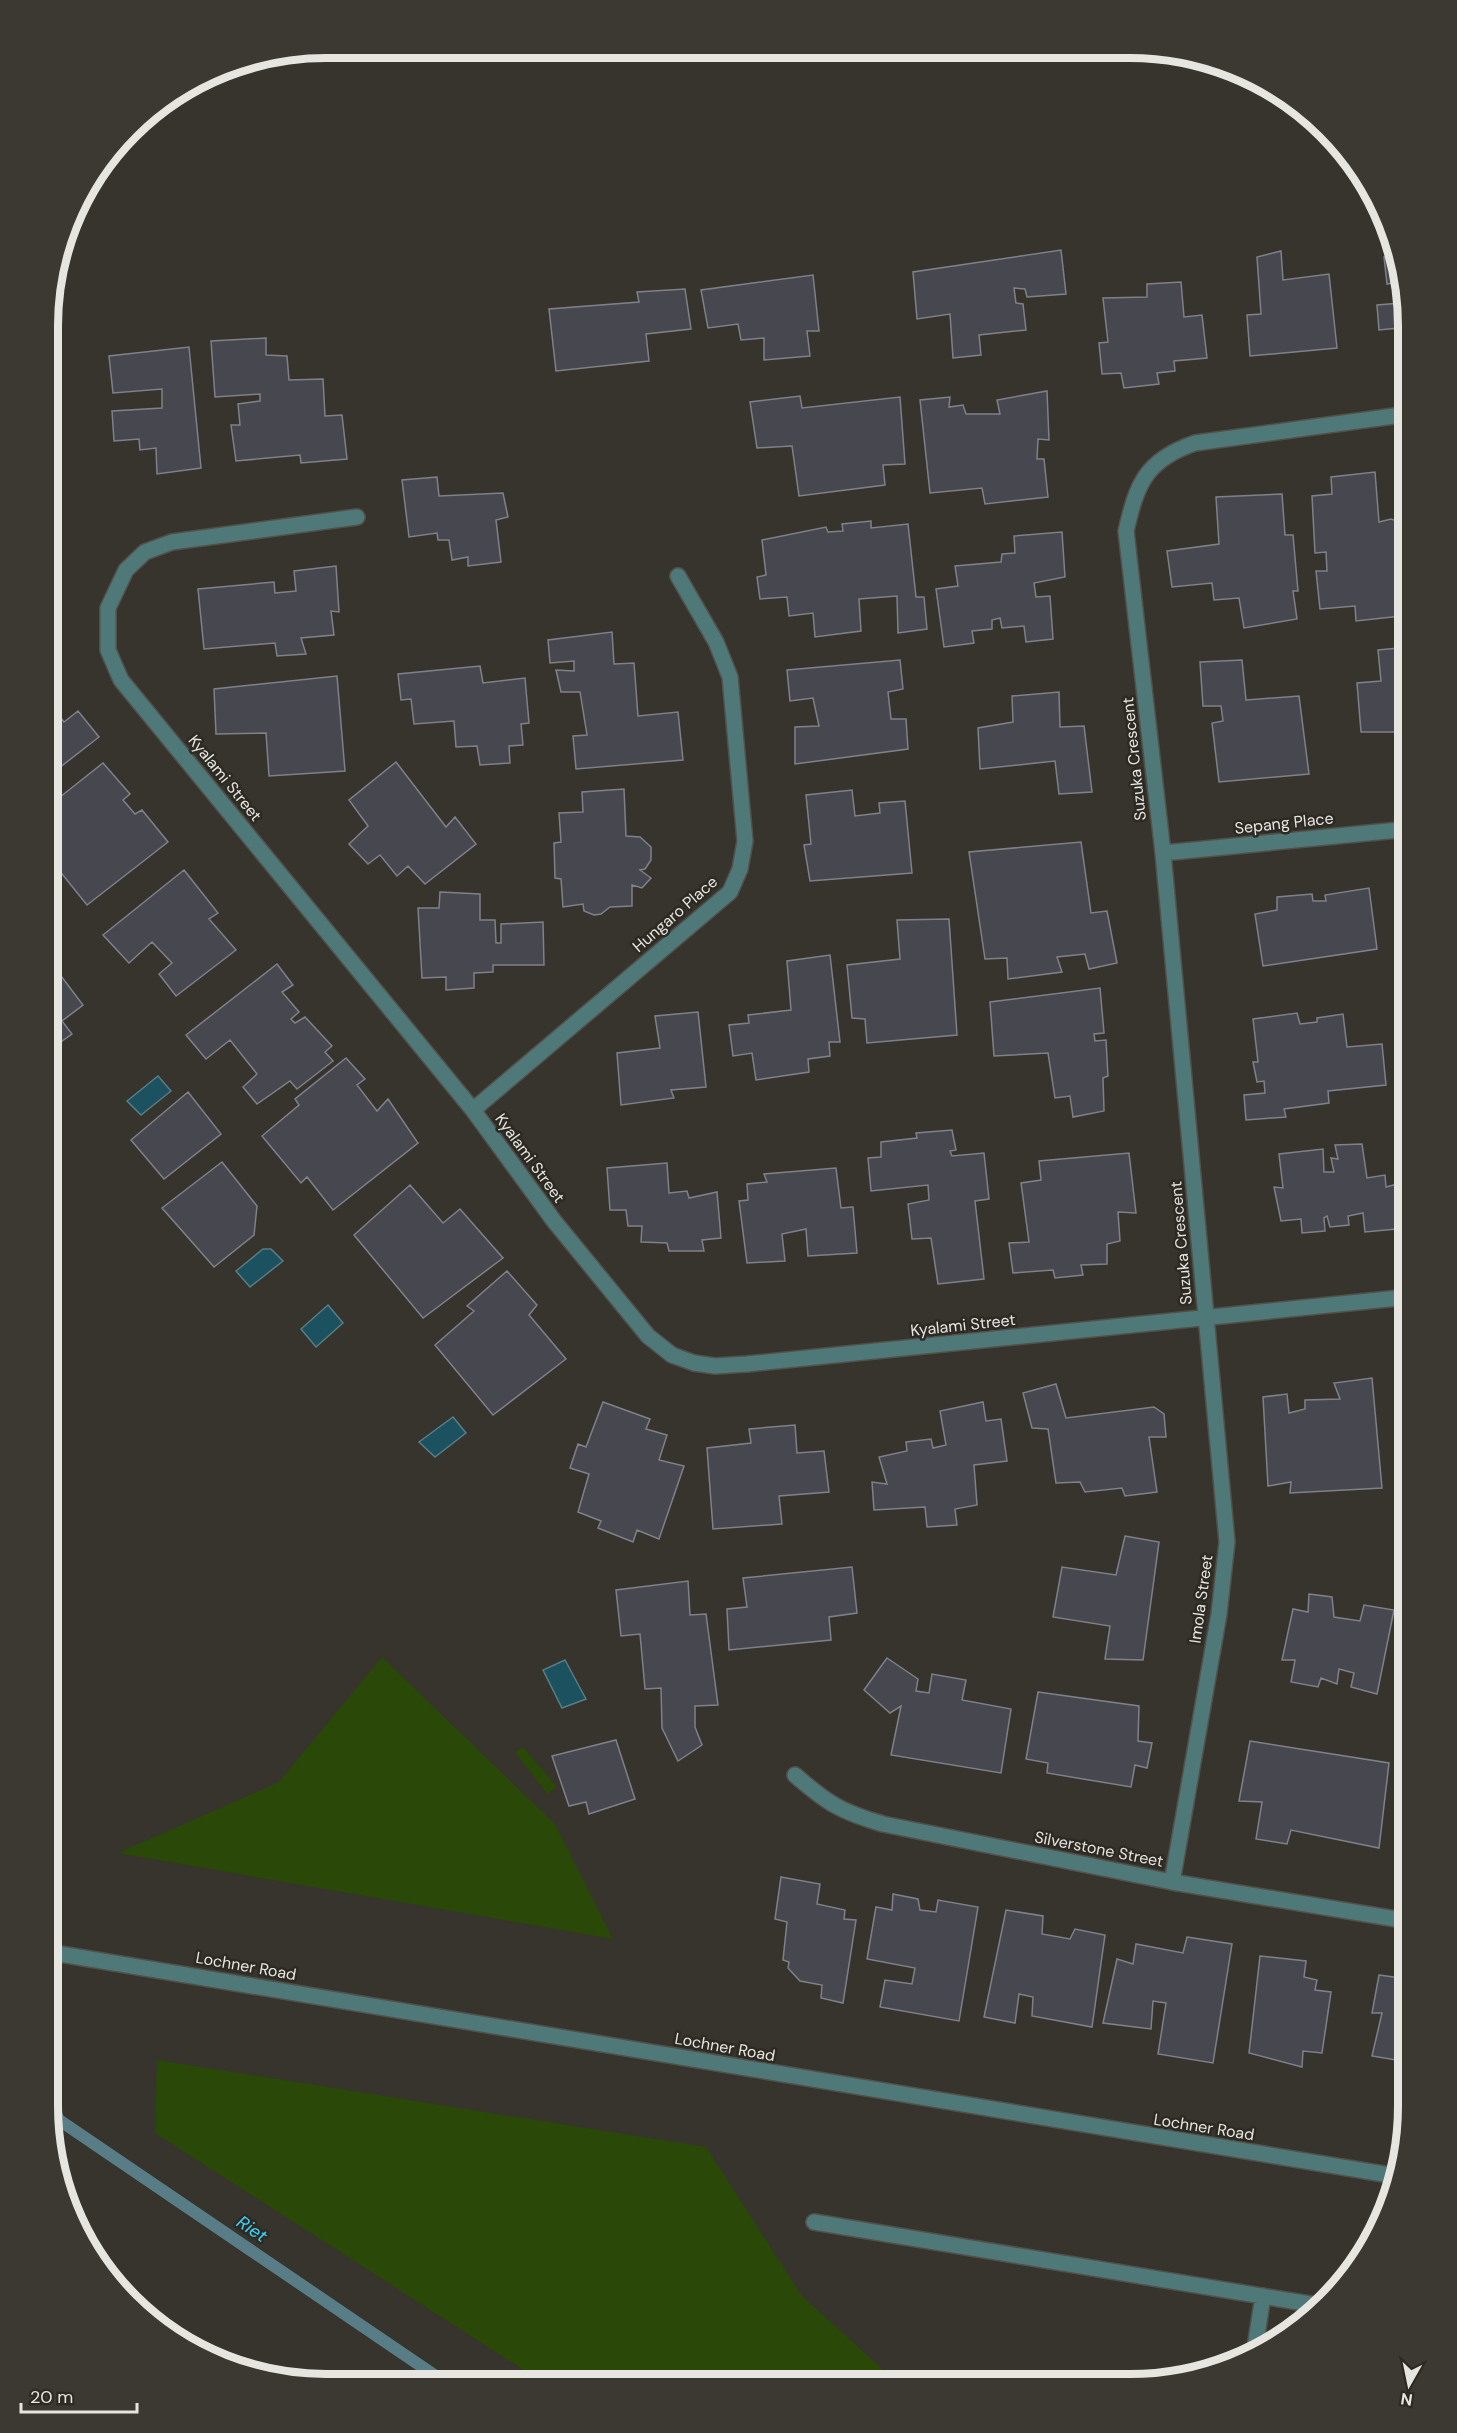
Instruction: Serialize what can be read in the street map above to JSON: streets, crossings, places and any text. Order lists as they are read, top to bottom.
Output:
{
  "streets": {
    "street": [
      "Suzuka Crescent",
      "Kyalami Street",
      "Sepang Place",
      "Hungaro Place",
      "Imola Street",
      "Silverstone Street",
      "Lochner Road"
    ]
  },
  "crossings": [
    ["Suzuka Crescent", "Kyalami Street"],
    ["Suzuka Crescent", "Sepang Place"],
    ["Suzuka Crescent", "Imola Street"],
    ["Kyalami Street", "Hungaro Place"],
    ["Kyalami Street", "Imola Street"],
    ["Imola Street", "Silverstone Street"]
  ],
  "water": ["Riet"],
  "scale_bar": "20 m",
  "north": "bottom"
}
